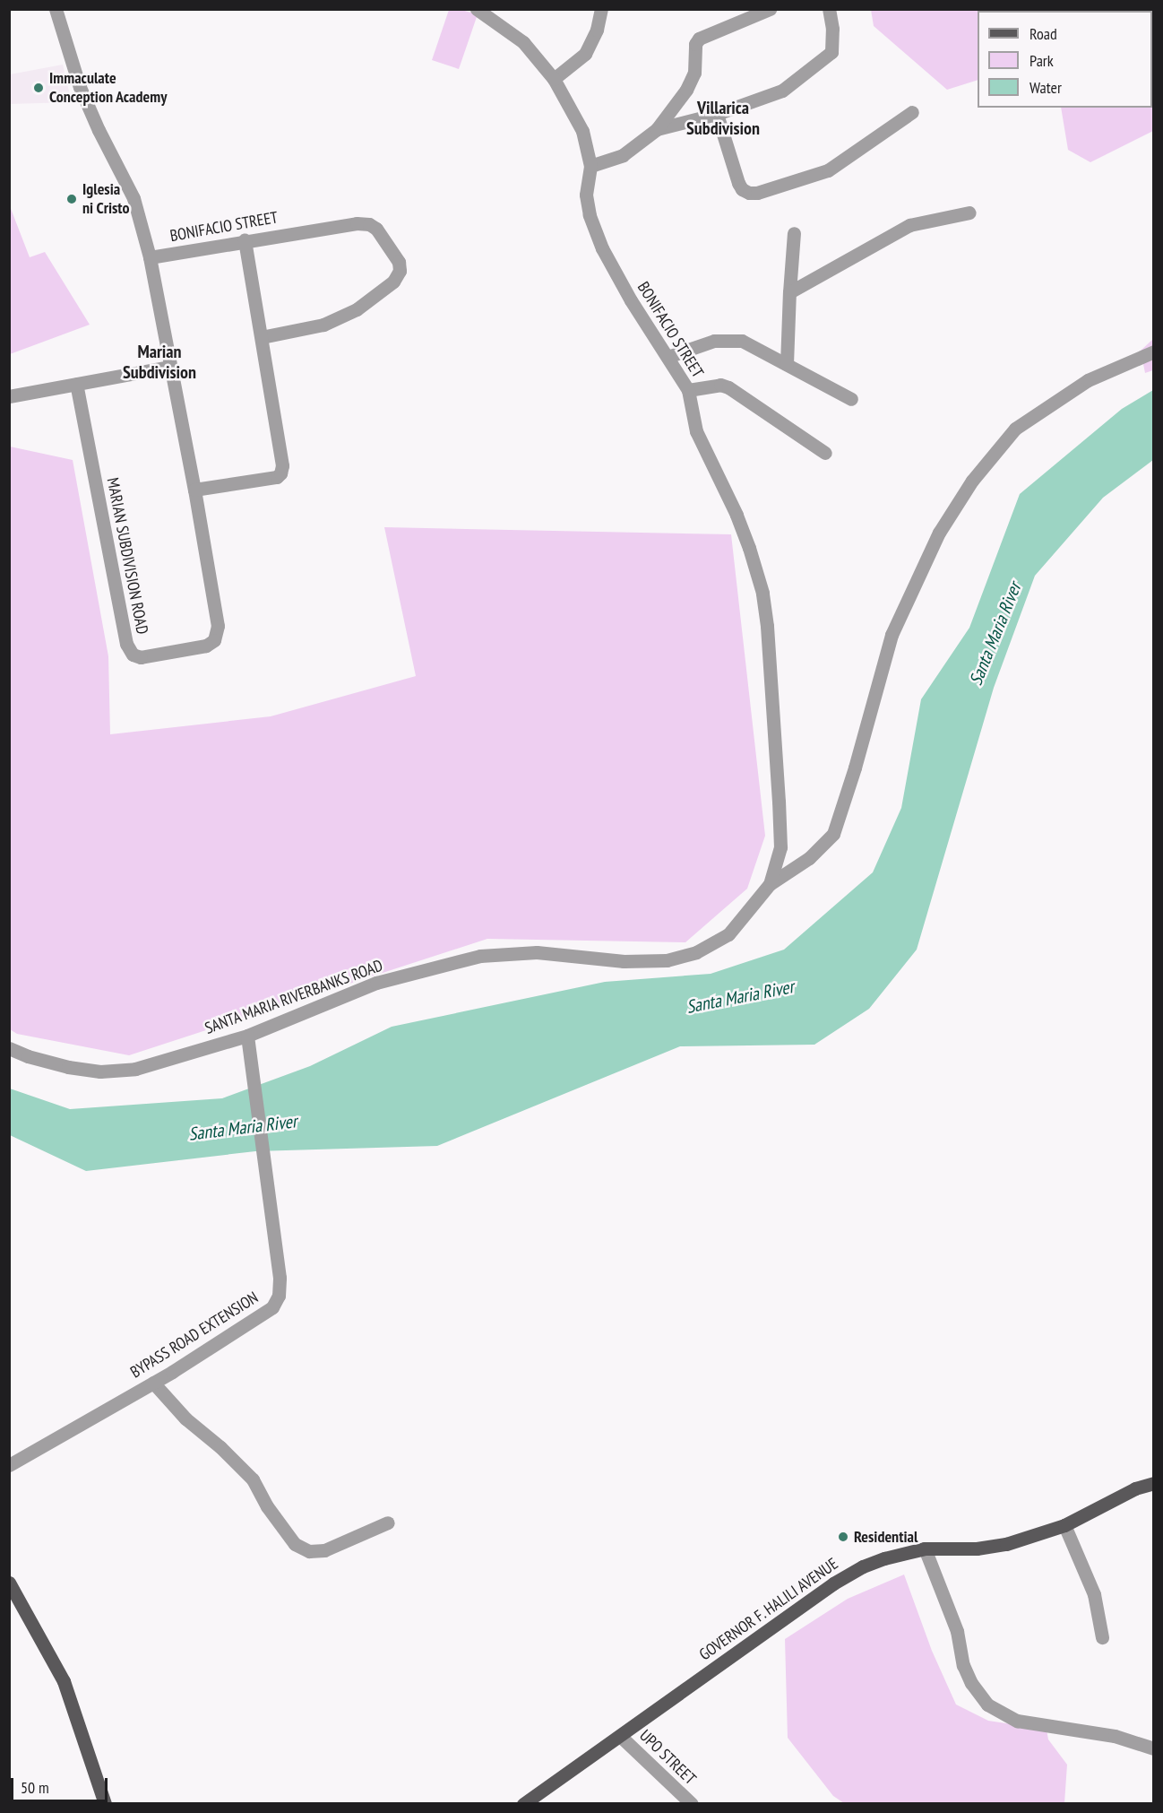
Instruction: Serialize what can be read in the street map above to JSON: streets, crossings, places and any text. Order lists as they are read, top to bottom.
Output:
{
  "streets": {
    "main road": ["GOVERNOR F. HALILI AVENUE"],
    "street": [
      "BONIFACIO STREET",
      "MARIAN SUBDIVISION ROAD",
      "SANTA MARIA RIVERBANKS ROAD",
      "BYPASS ROAD EXTENSION",
      "UPO STREET"
    ]
  },
  "crossings": [
    ["BONIFACIO STREET", "SANTA MARIA RIVERBANKS ROAD"],
    ["SANTA MARIA RIVERBANKS ROAD", "BYPASS ROAD EXTENSION"],
    ["GOVERNOR F. HALILI AVENUE", "UPO STREET"]
  ],
  "districts": ["Villarica Subdivision", "Marian Subdivision"],
  "water": ["Santa Maria River"],
  "places": ["Immaculate Conception Academy", "Iglesia ni Cristo", "Residential"],
  "legend": ["Road", "Park", "Water"],
  "scale_bar": "50 m"
}
